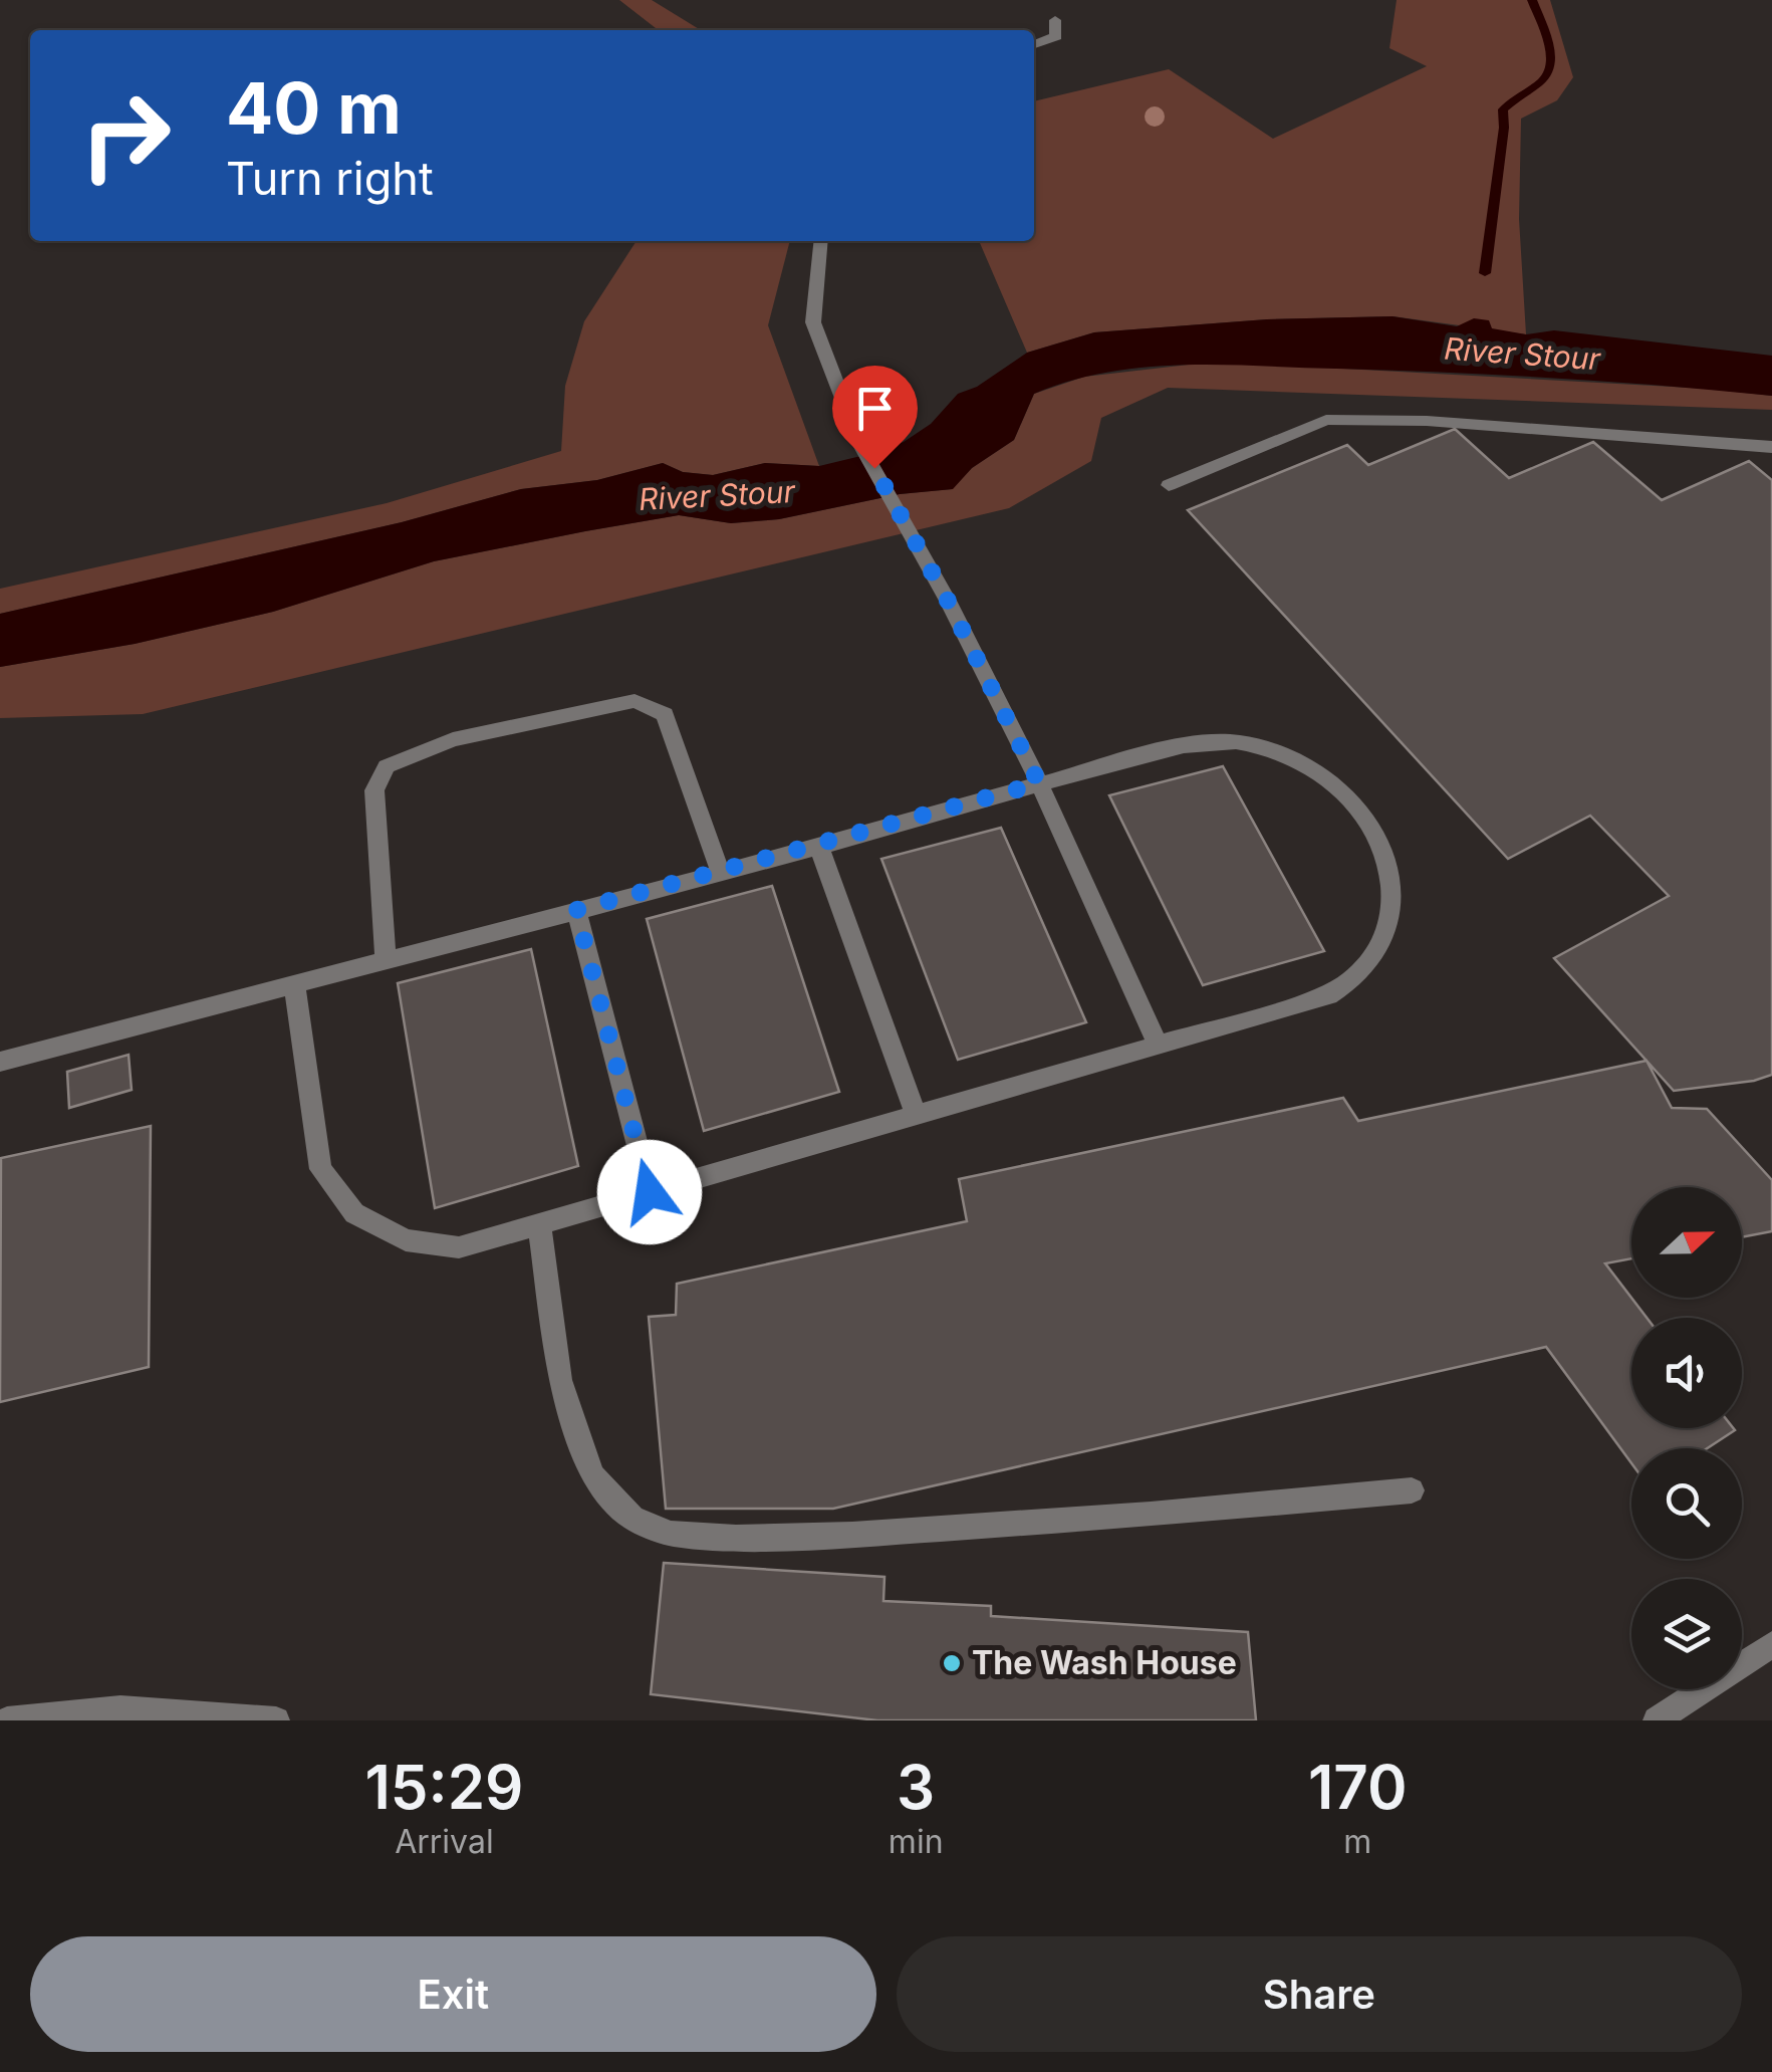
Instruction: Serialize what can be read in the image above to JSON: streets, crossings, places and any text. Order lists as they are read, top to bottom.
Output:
{
  "water": ["River Stour"],
  "places": ["The Wash House"],
  "north": "right",
  "page": {
    "turn": ["40 m", "Turn right"],
    "eta": [
      "15:29",
      "Arrival",
      "3",
      "min",
      "170",
      "m"
    ],
    "buttons": ["Exit", "Share"]
  }
}
